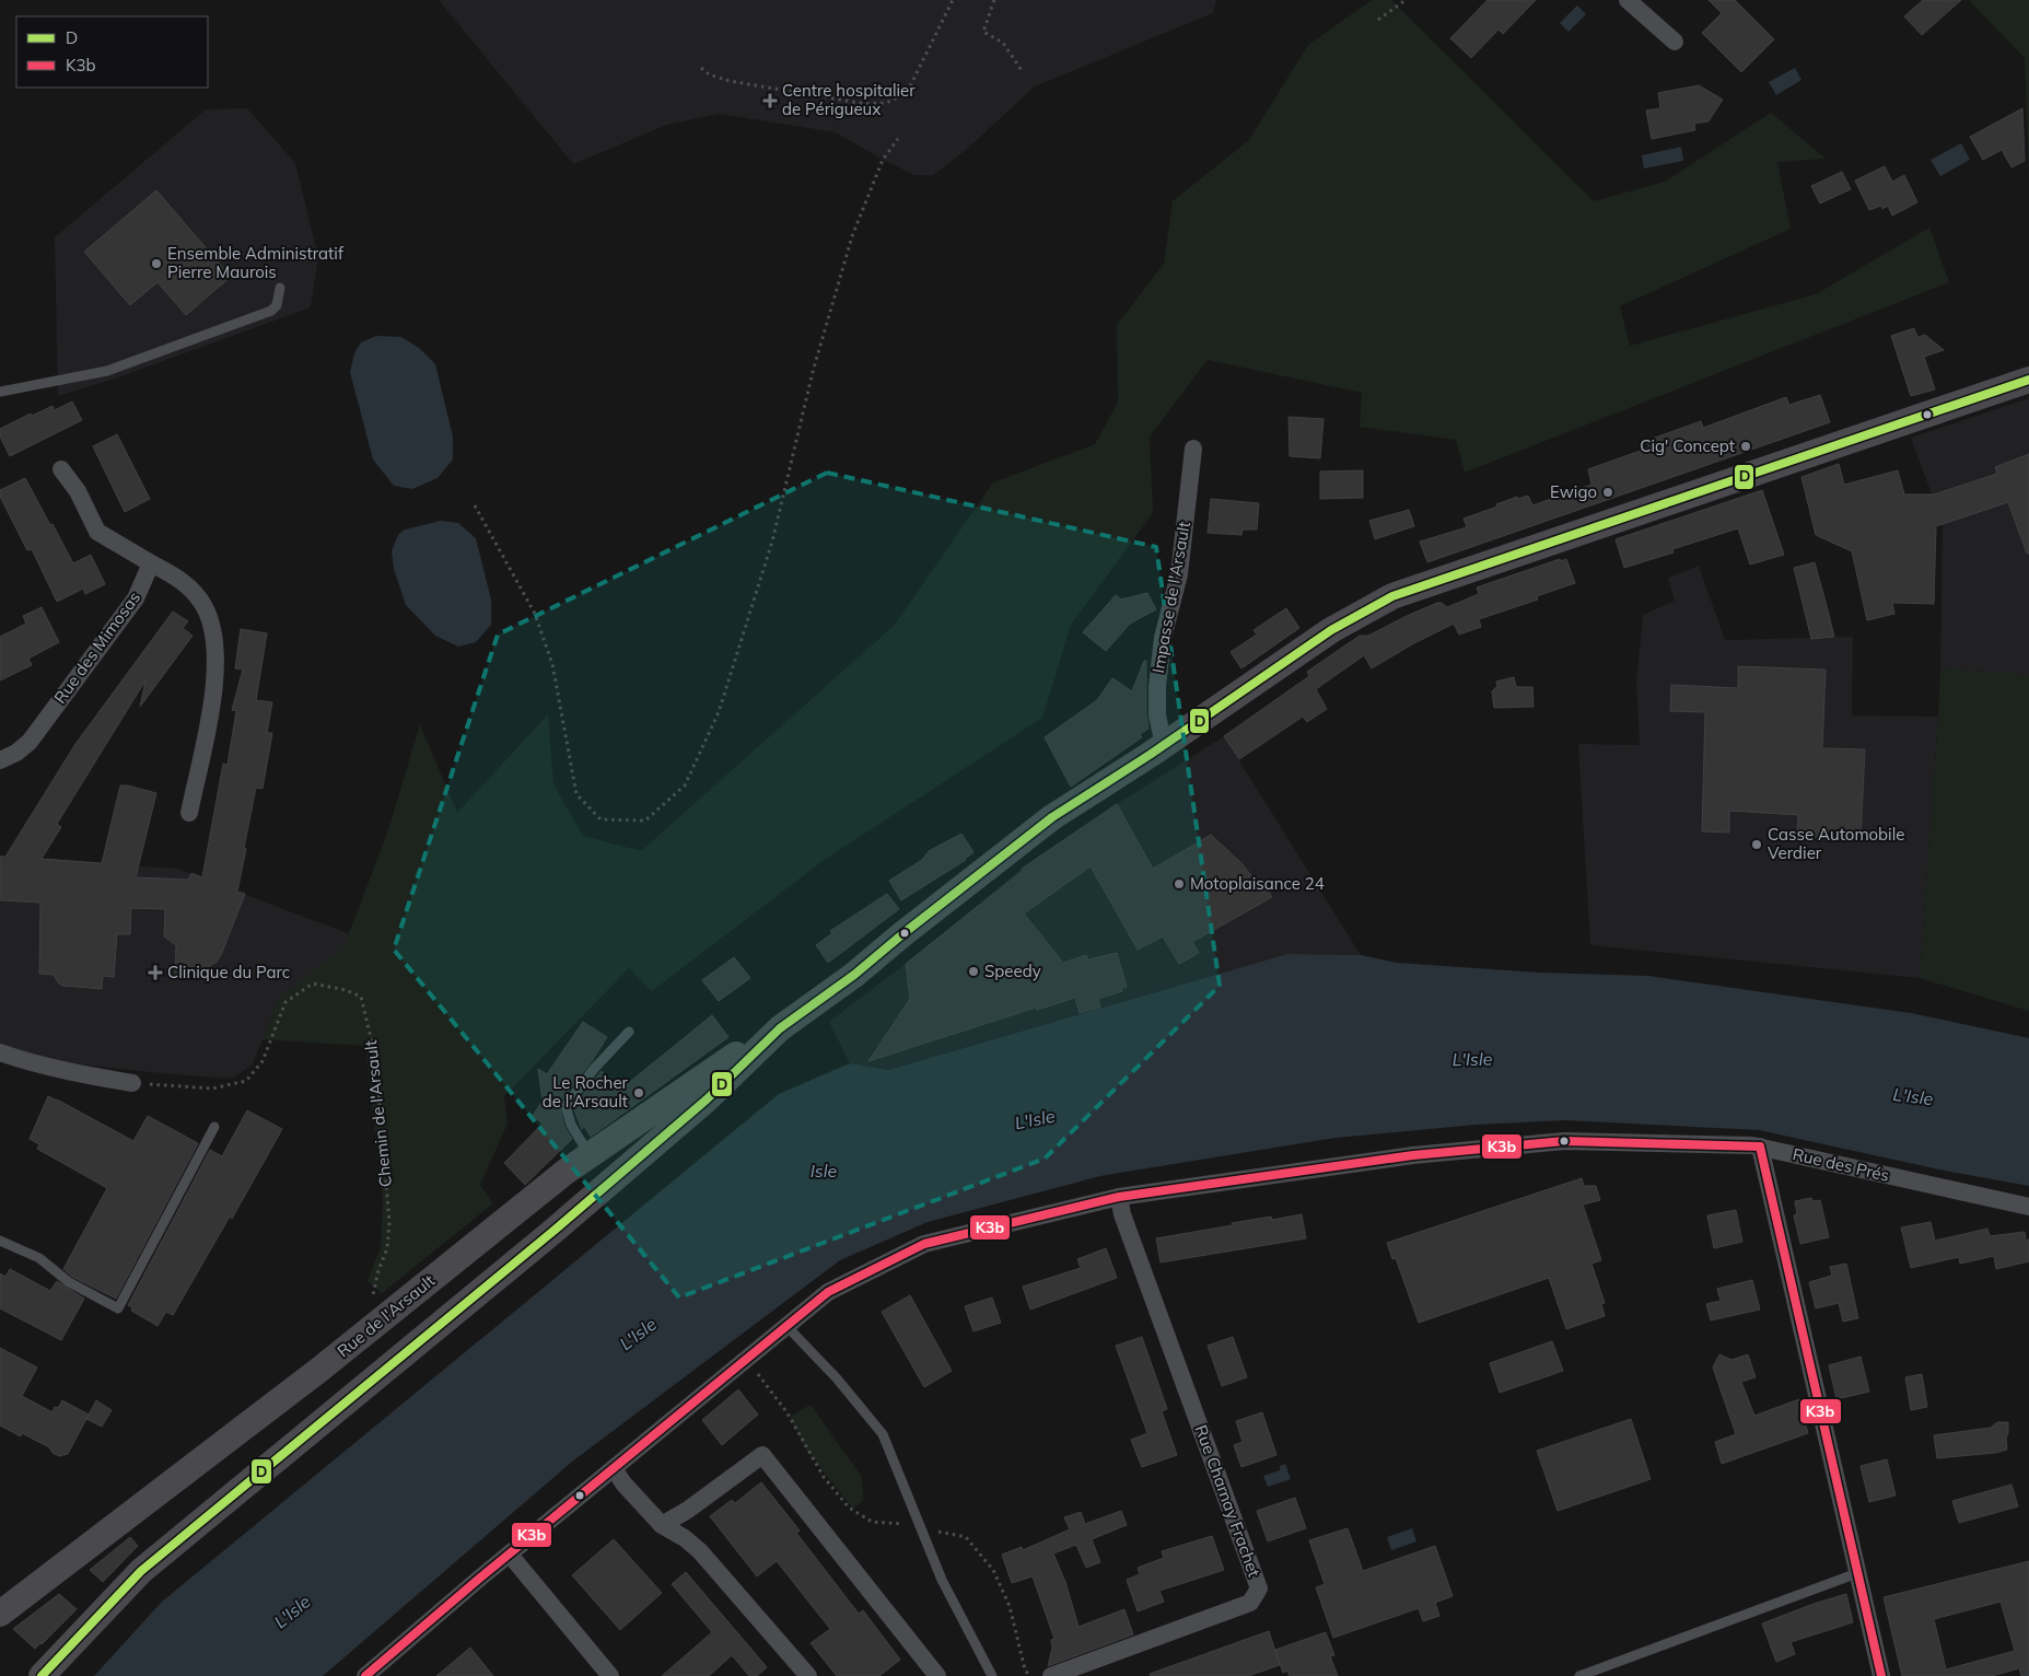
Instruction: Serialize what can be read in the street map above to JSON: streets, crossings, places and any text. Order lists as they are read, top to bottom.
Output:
{
  "streets": {
    "main road": ["Rue de l'Arsault"],
    "street": [
      "Impasse de l'Arsault",
      "Rue des Mimosas",
      "Rue des Prés",
      "Rue Charnay Frachet"
    ],
    "path": ["Chemin de l'Arsault"]
  },
  "crossings": [
    ["Chemin de l'Arsault", "Rue de l'Arsault"],
    ["Rue des Prés", "Rue Charnay Frachet"]
  ],
  "water": ["L'Isle", "Isle"],
  "places": {
    "health": ["Centre hospitalier de Périgueux", "Clinique du Parc"],
    "other": [
      "Ensemble Administratif Pierre Maurois",
      "Cig' Concept",
      "Ewigo",
      "Casse Automobile Verdier",
      "Motoplaisance 24",
      "Speedy",
      "Le Rocher de l'Arsault"
    ]
  },
  "lines": ["transit line D", "transit line K3b"],
  "legend": ["D", "K3b"]
}
